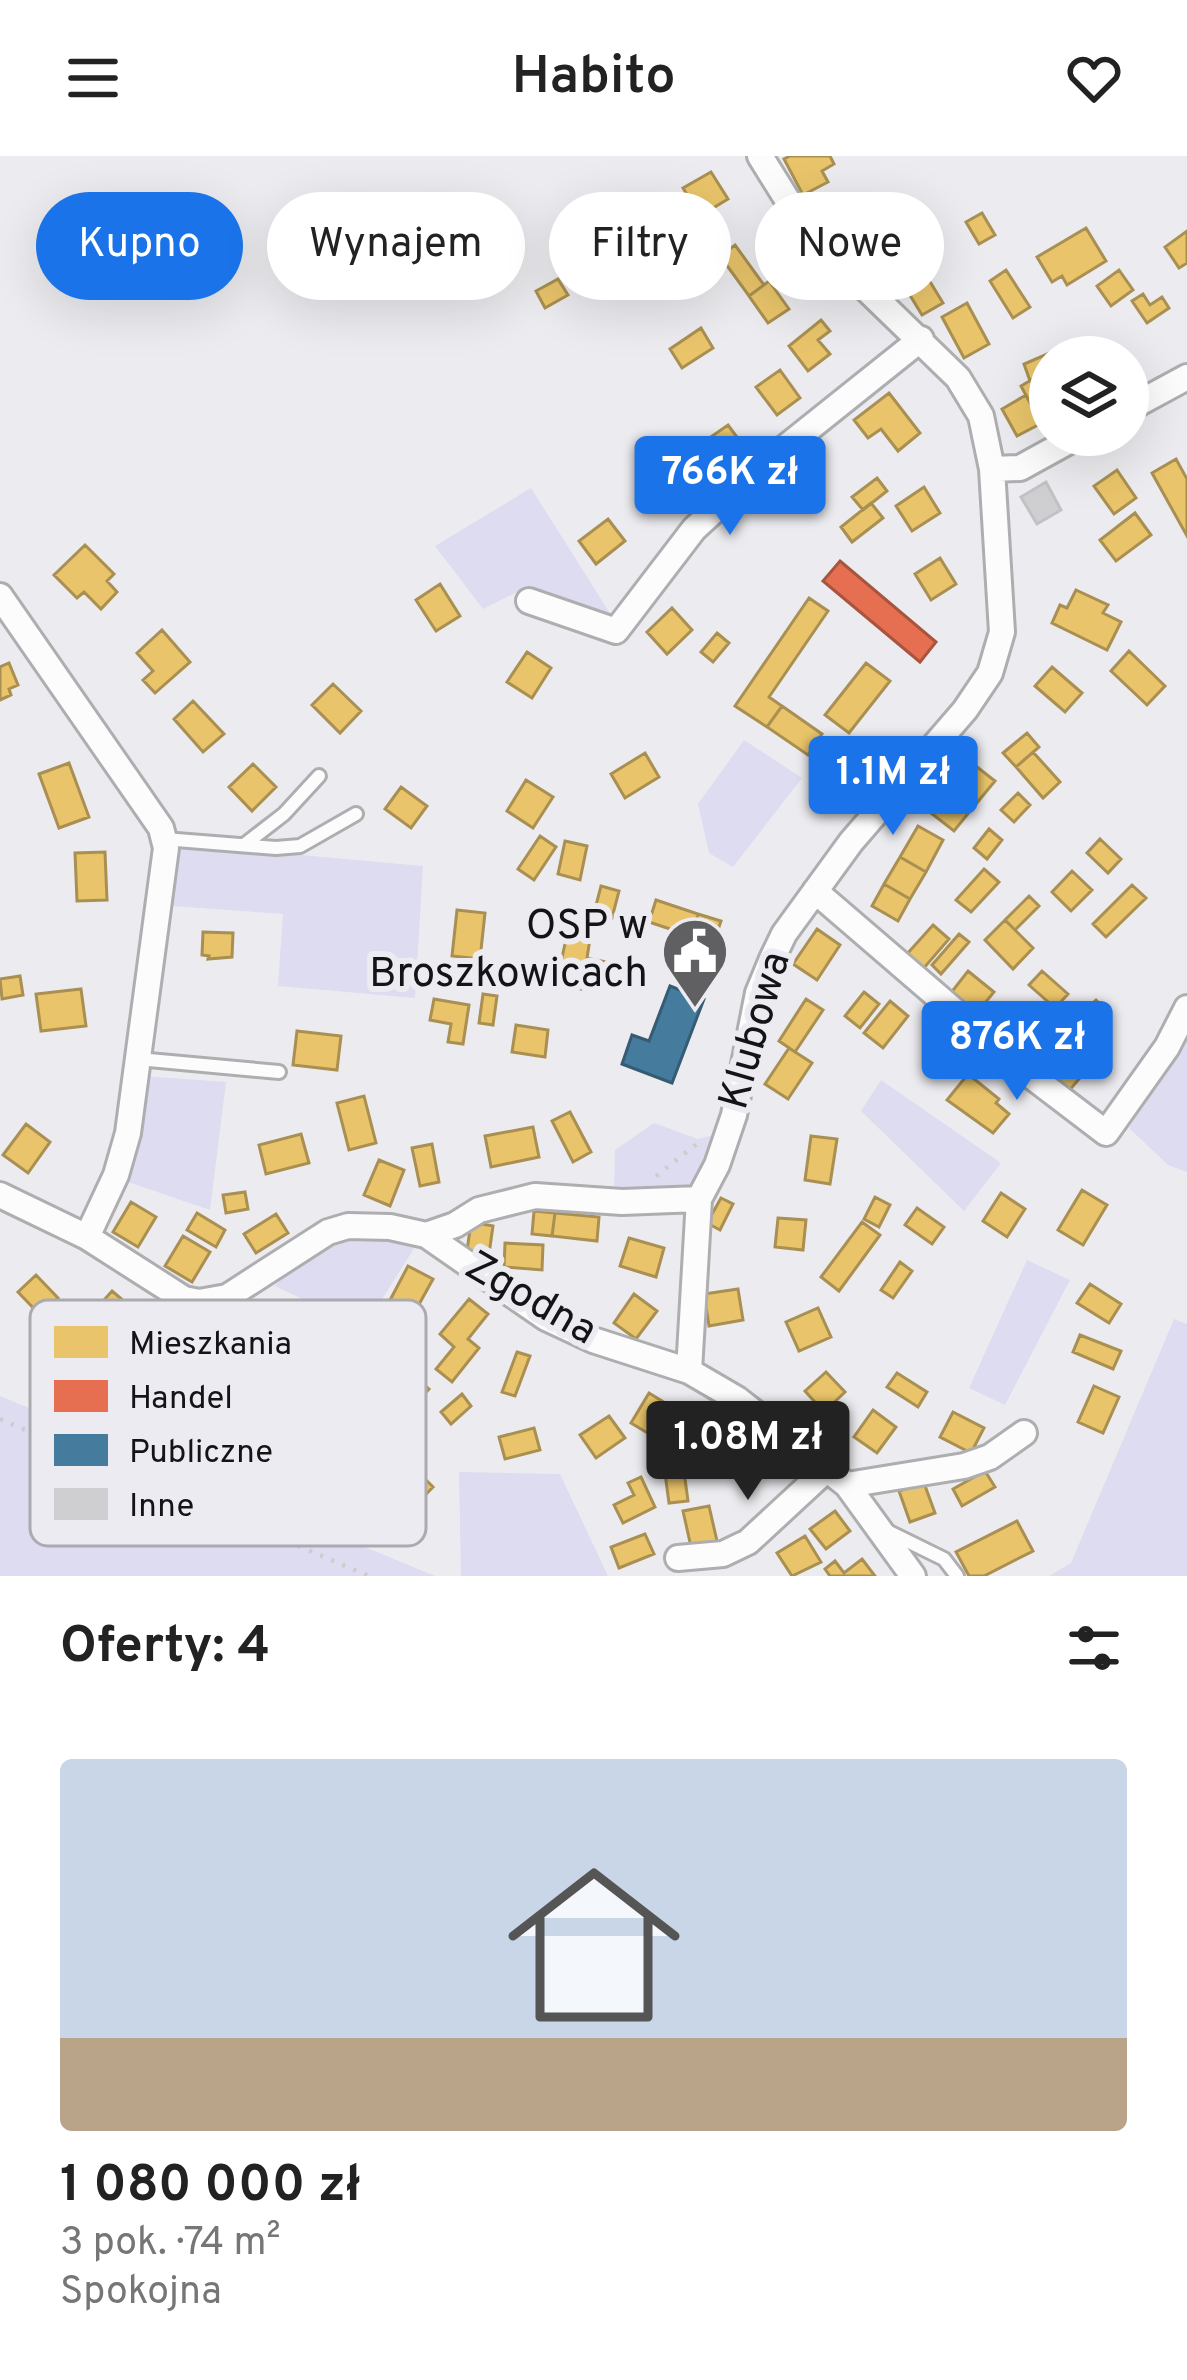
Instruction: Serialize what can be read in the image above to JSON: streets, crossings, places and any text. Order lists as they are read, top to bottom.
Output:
{
  "streets": {
    "street": ["Klubowa", "Zgodna"]
  },
  "crossings": [
    ["Klubowa", "Zgodna"]
  ],
  "places": {
    "public building": ["OSP w Broszkowicach"]
  },
  "legend": [
    "Mieszkania",
    "Handel",
    "Publiczne",
    "Inne"
  ],
  "page": {
    "header": "Habito",
    "chip": [
      "Kupno",
      "Wynajem",
      "Filtry",
      "Nowe"
    ],
    "price": [
      "766K zł",
      "1.1M zł",
      "876K zł",
      "1.08M zł"
    ],
    "heading": "Oferty: 4",
    "list": [
      {
        "name": "1 080 000 zł",
        "note": "3 pok. · 74 m² · Spokojna"
      }
    ]
  }
}
